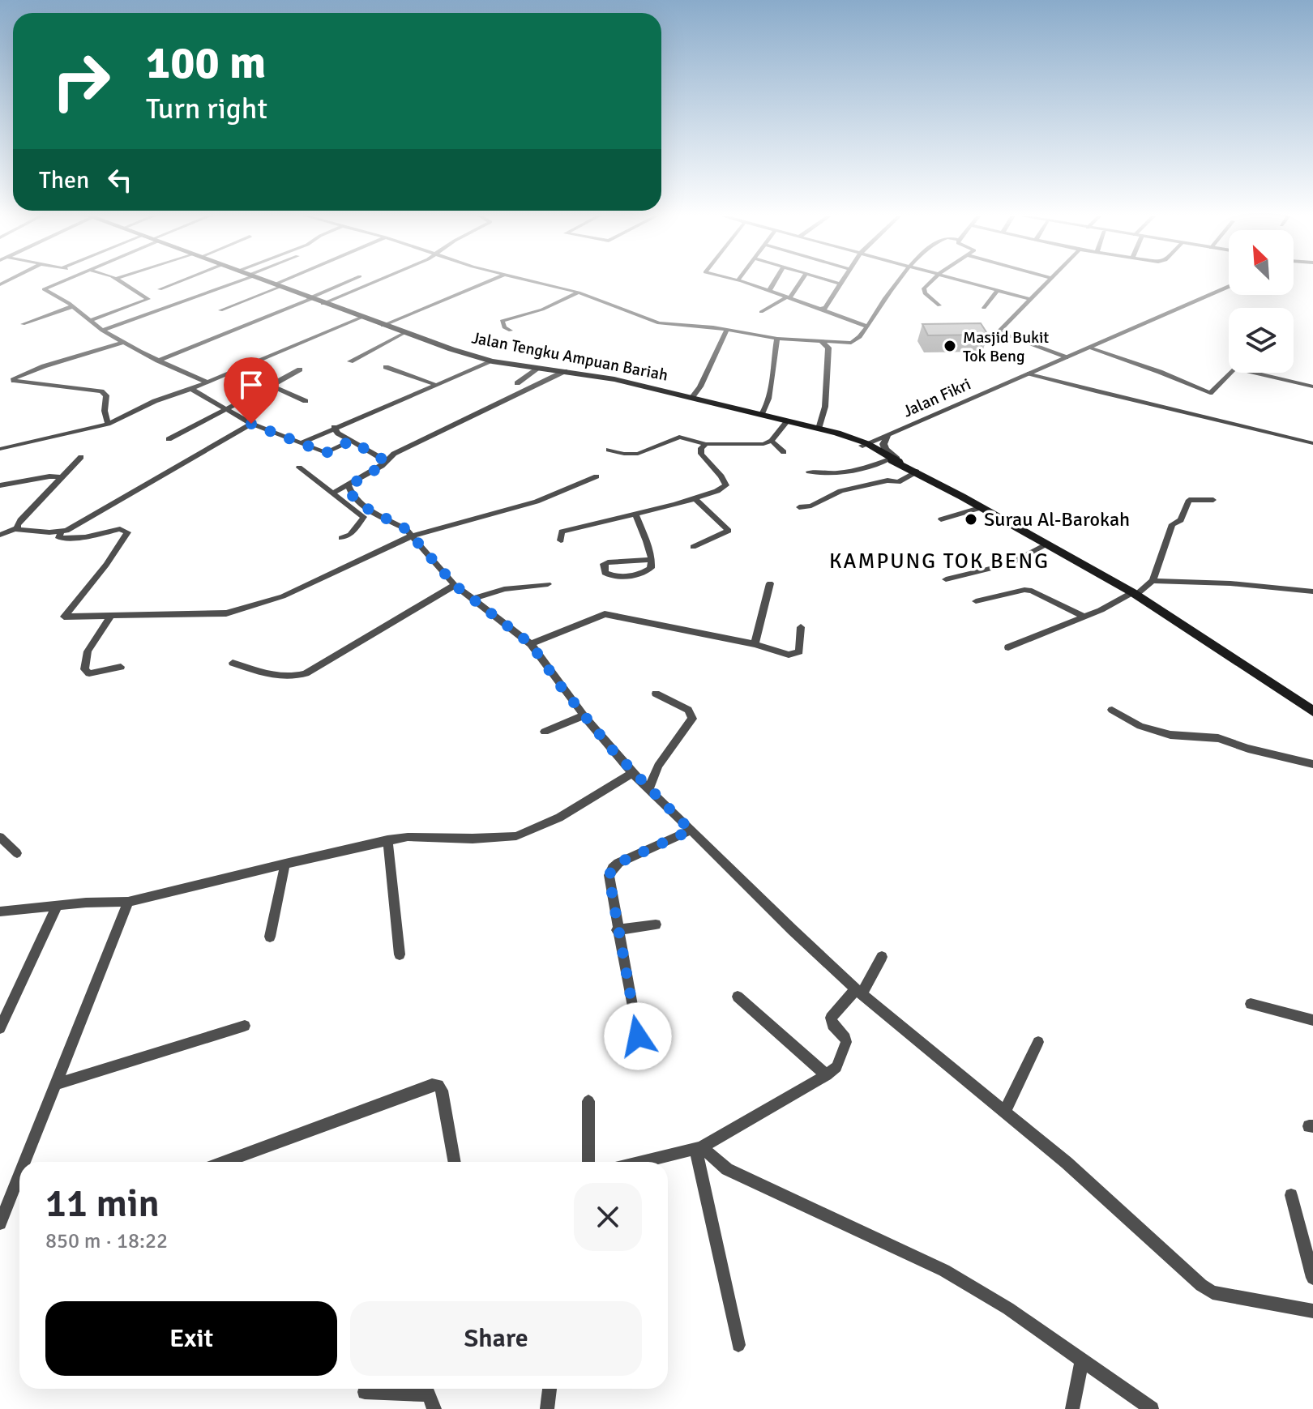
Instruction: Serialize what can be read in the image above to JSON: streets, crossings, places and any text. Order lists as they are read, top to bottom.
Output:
{
  "streets": {
    "main road": ["Jalan Tengku Ampuan Bariah"],
    "street": ["Jalan Fikri"]
  },
  "crossings": [
    ["Jalan Tengku Ampuan Bariah", "Jalan Fikri"]
  ],
  "districts": ["KAMPUNG TOK BENG"],
  "places": ["Masjid Bukit Tok Beng", "Surau Al-Barokah"],
  "north": "top left",
  "page": {
    "turn": ["100 m", "Turn right"],
    "then": "Then",
    "heading": ["11 min", "850 m · 18:22"],
    "buttons": ["Exit", "Share"]
  }
}
